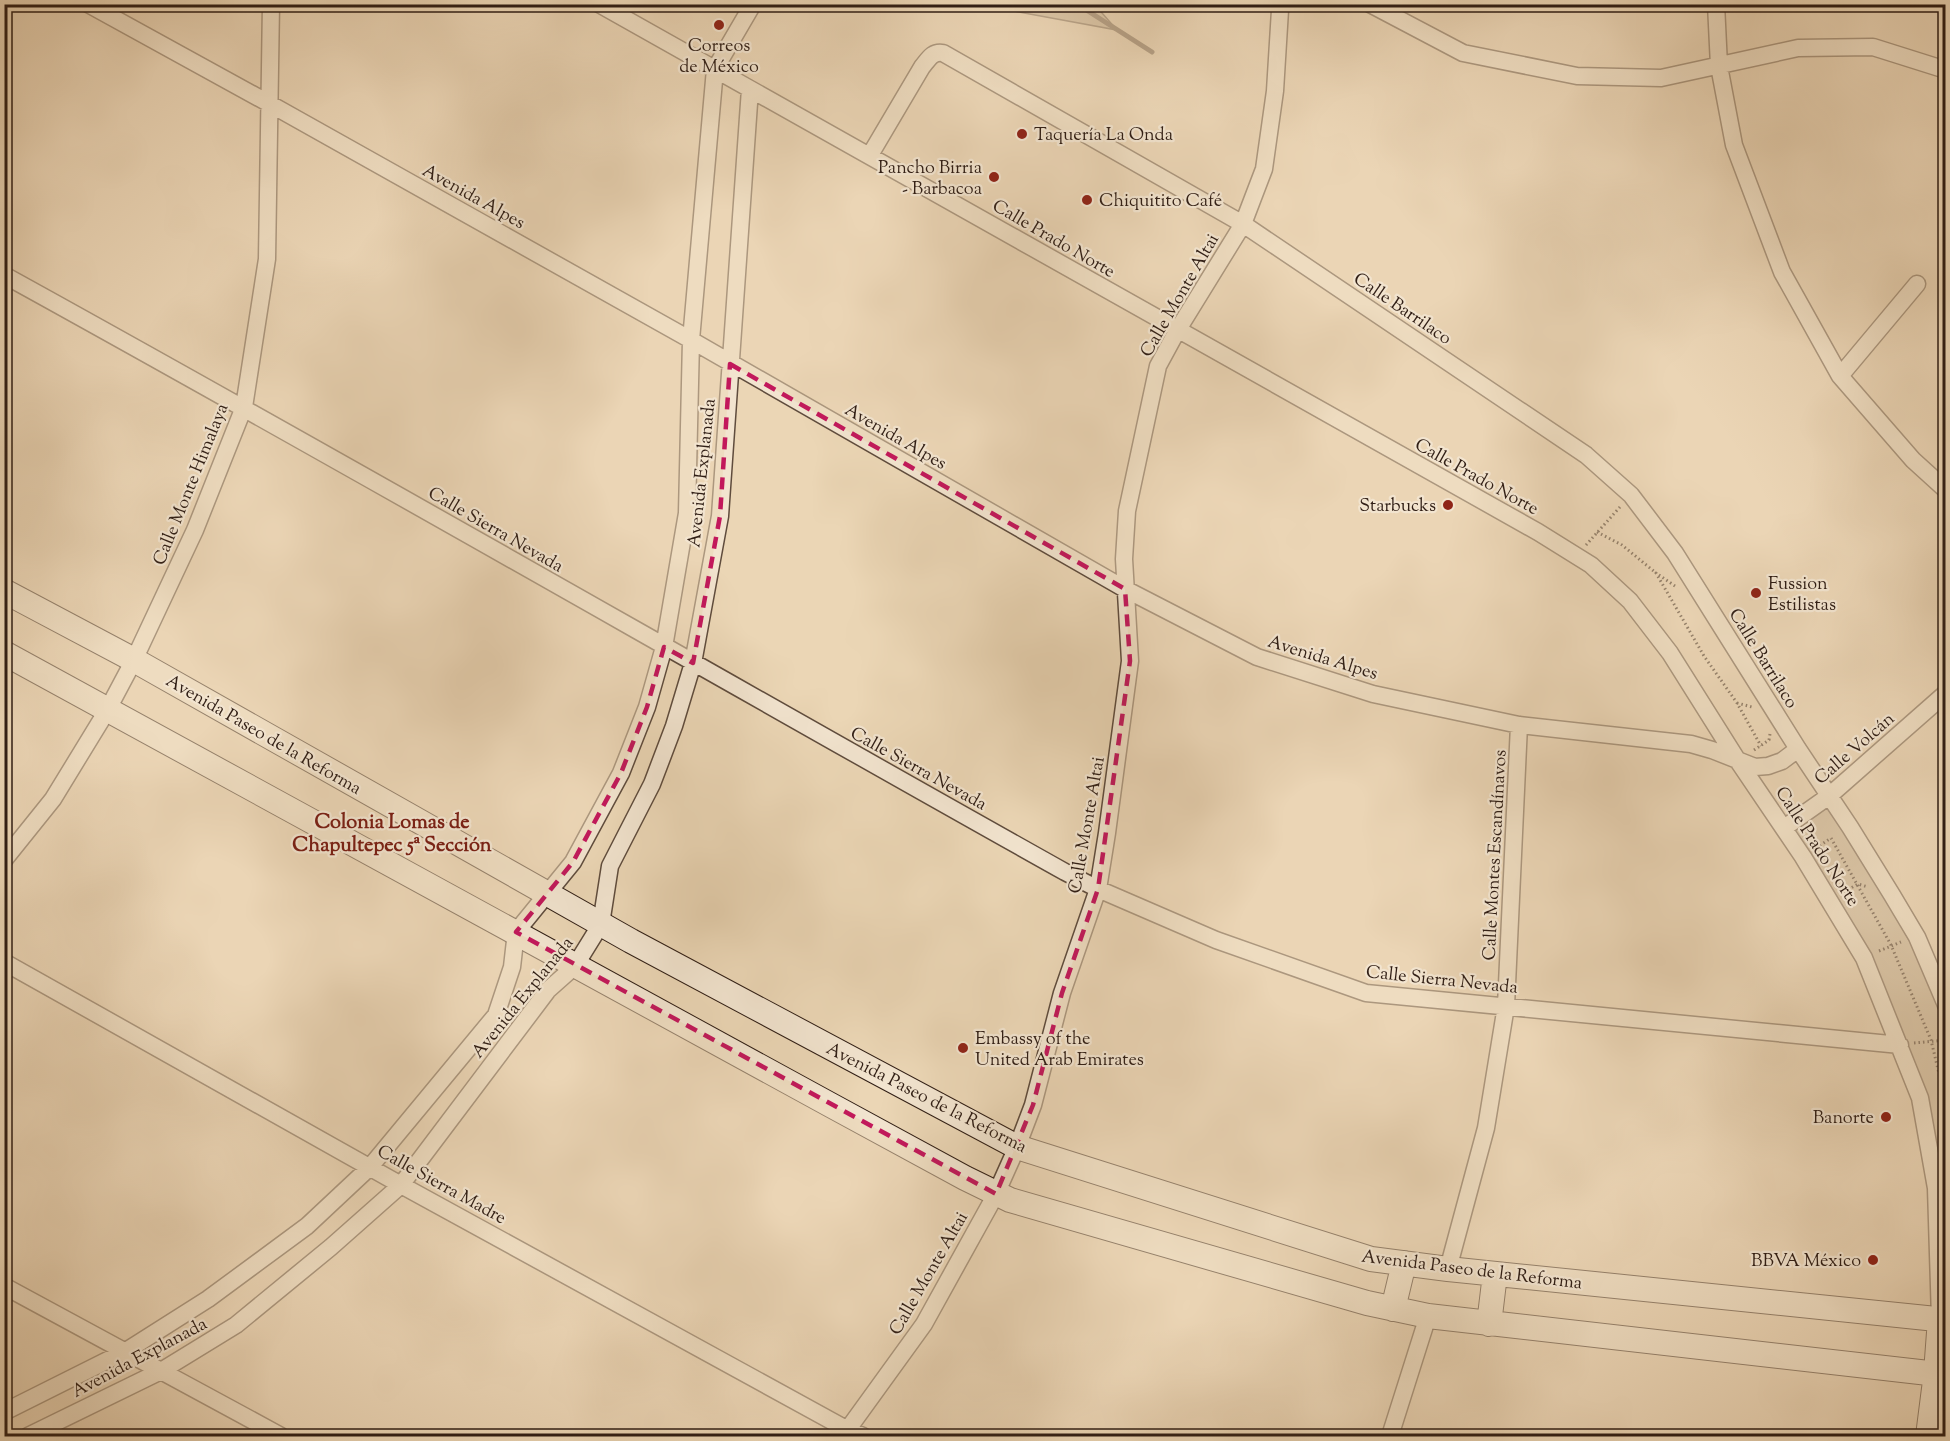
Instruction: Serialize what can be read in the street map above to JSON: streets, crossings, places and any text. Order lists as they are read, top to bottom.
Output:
{
  "streets": {
    "main road": ["Avenida Paseo de la Reforma"],
    "street": [
      "Avenida Alpes",
      "Calle Prado Norte",
      "Calle Monte Altai",
      "Calle Barrilaco",
      "Avenida Explanada",
      "Calle Monte Himalaya",
      "Calle Sierra Nevada",
      "Calle Volcán",
      "Calle Montes Escandínavos",
      "Calle Sierra Madre"
    ]
  },
  "crossings": [
    ["Avenida Alpes", "Calle Prado Norte"],
    ["Avenida Alpes", "Calle Monte Altai"],
    ["Avenida Alpes", "Calle Barrilaco"],
    ["Avenida Alpes", "Avenida Explanada"],
    ["Avenida Alpes", "Calle Monte Himalaya"],
    ["Avenida Alpes", "Calle Montes Escandínavos"],
    ["Calle Prado Norte", "Calle Monte Altai"],
    ["Calle Prado Norte", "Calle Barrilaco"],
    ["Calle Prado Norte", "Avenida Explanada"],
    ["Calle Prado Norte", "Calle Sierra Nevada"],
    ["Calle Prado Norte", "Avenida Paseo de la Reforma"],
    ["Calle Prado Norte", "Calle Volcán"],
    ["Calle Monte Altai", "Calle Barrilaco"],
    ["Calle Monte Altai", "Calle Sierra Nevada"],
    ["Calle Monte Altai", "Avenida Paseo de la Reforma"],
    ["Calle Monte Altai", "Calle Sierra Madre"],
    ["Calle Barrilaco", "Calle Volcán"],
    ["Avenida Explanada", "Calle Sierra Nevada"],
    ["Avenida Explanada", "Avenida Paseo de la Reforma"],
    ["Avenida Explanada", "Calle Sierra Madre"],
    ["Calle Monte Himalaya", "Calle Sierra Nevada"],
    ["Calle Monte Himalaya", "Avenida Paseo de la Reforma"],
    ["Calle Sierra Nevada", "Calle Montes Escandínavos"],
    ["Avenida Paseo de la Reforma", "Calle Montes Escandínavos"]
  ],
  "districts": ["Colonia Lomas de Chapultepec 5ª Sección"],
  "places": [
    "Correos de México",
    "Taquería La Onda",
    "Pancho Birria - Barbacoa",
    "Chiquitito Café",
    "Starbucks",
    "Fussion Estilistas",
    "Embassy of the United Arab Emirates",
    "Banorte",
    "BBVA México"
  ]
}
